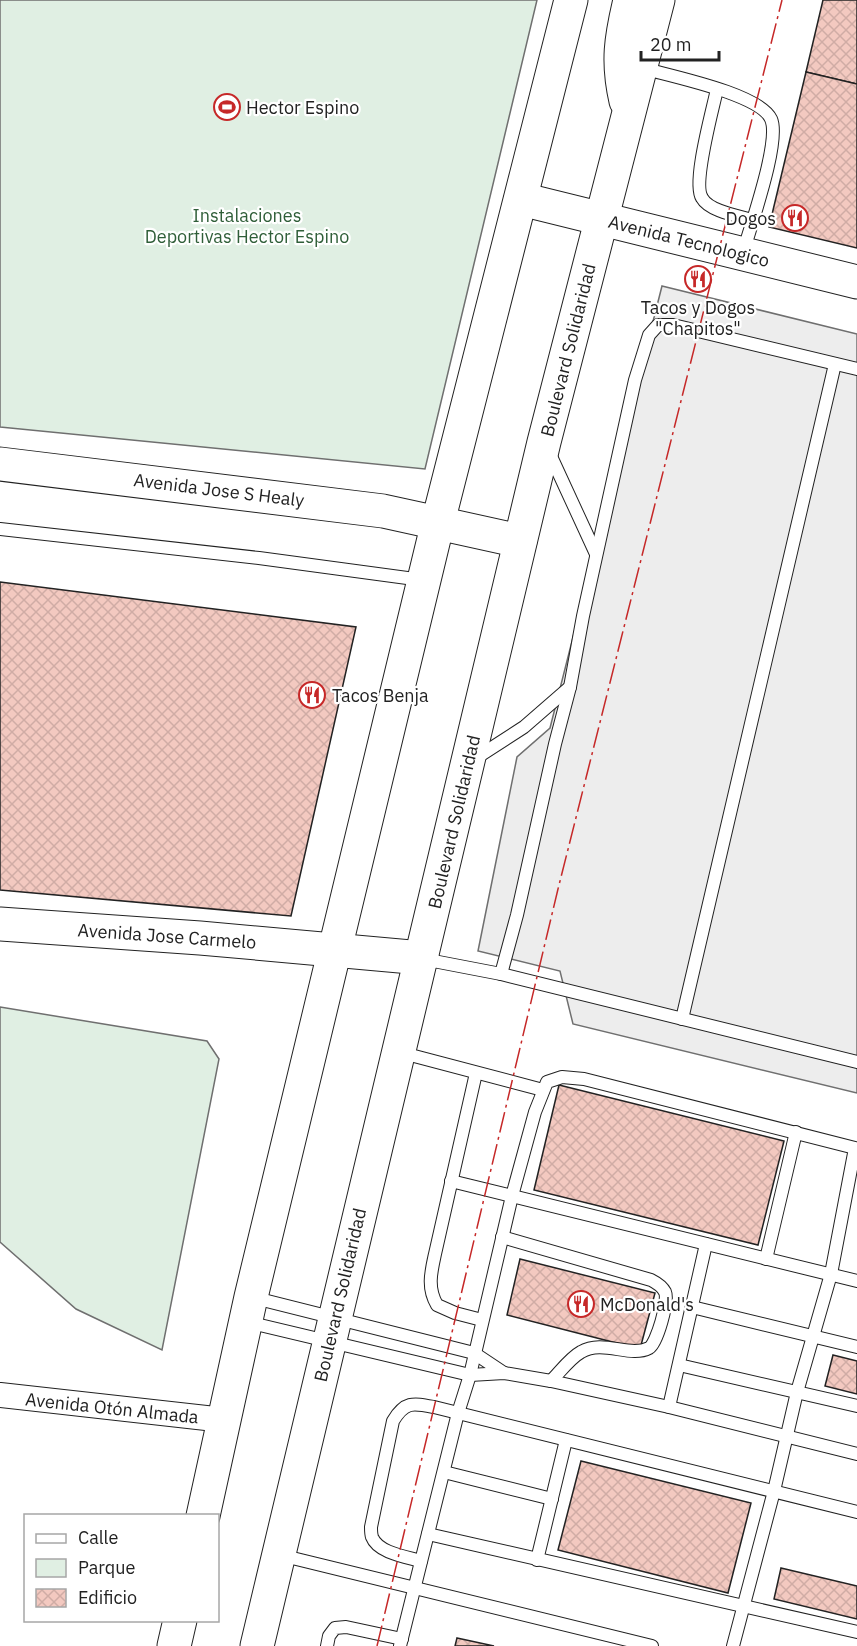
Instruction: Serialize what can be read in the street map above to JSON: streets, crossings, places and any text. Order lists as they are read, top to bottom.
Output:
{
  "streets": {
    "main road": [
      "Avenida Tecnologico",
      "Boulevard Solidaridad",
      "Avenida Jose S Healy",
      "Avenida Jose Carmelo"
    ],
    "street": ["Avenida Otón Almada"]
  },
  "crossings": [
    ["Avenida Tecnologico", "Boulevard Solidaridad"],
    ["Boulevard Solidaridad", "Avenida Jose S Healy"],
    ["Boulevard Solidaridad", "Avenida Jose Carmelo"]
  ],
  "parks": ["Instalaciones Deportivas Hector Espino"],
  "places": {
    "sports": ["Hector Espino"],
    "restaurant": [
      "Dogos",
      "Tacos y Dogos \"Chapitos\"",
      "Tacos Benja",
      "McDonald's"
    ]
  },
  "legend": ["Calle", "Parque", "Edificio"],
  "scale_bar": "20 m"
}
